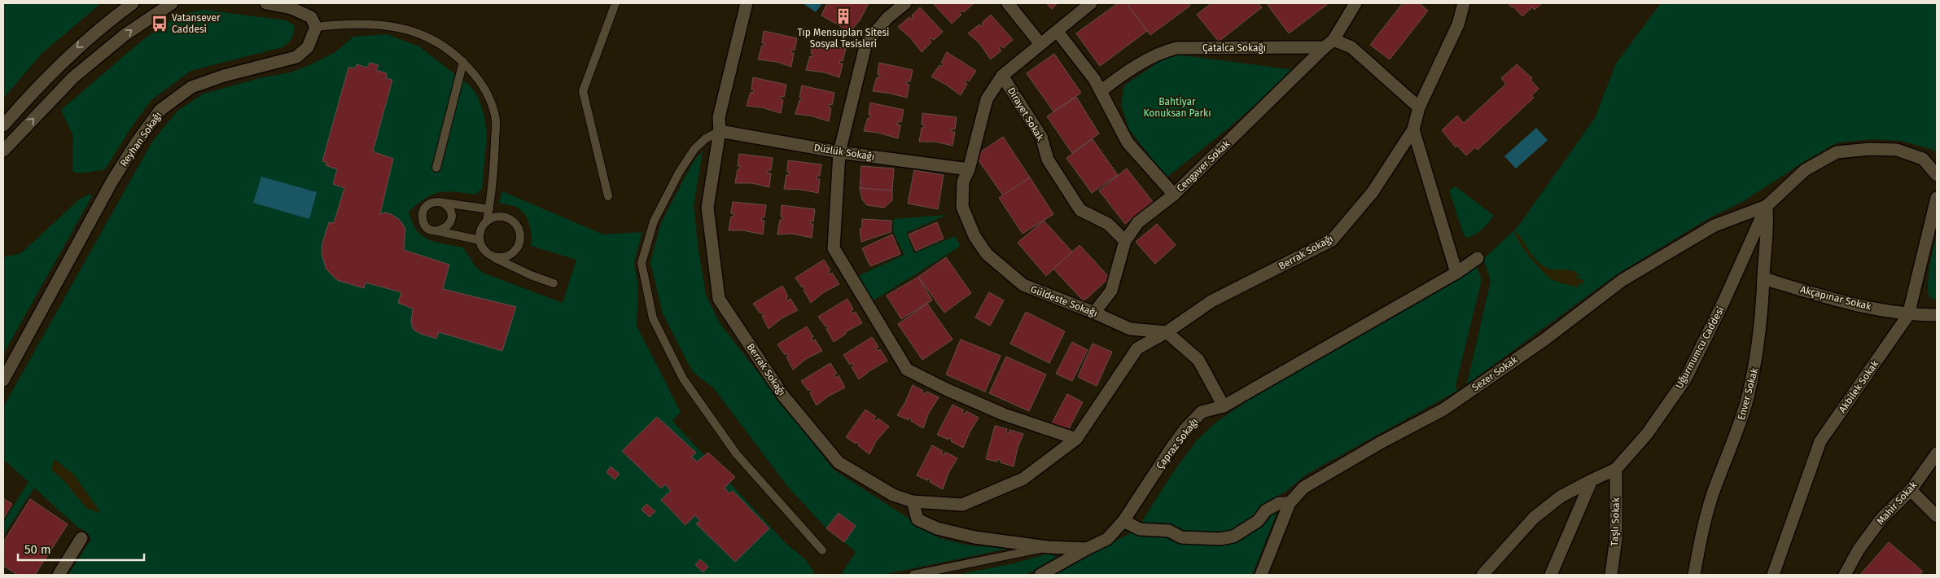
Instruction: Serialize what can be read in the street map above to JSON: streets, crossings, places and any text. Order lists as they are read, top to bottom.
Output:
{
  "streets": {
    "street": [
      "Çatalca Sokağı",
      "Dirayet Sokak",
      "Reyhan Sokağı",
      "Düzlük Sokağı",
      "Cengaver Sokak",
      "Berrak Sokağı",
      "Akçapınar Sokak",
      "Güldeste Sokağı",
      "Uğurmumcu Caddesi",
      "Sezer Sokak",
      "Akbilek Sokak",
      "Enver Sokak",
      "Çapraz Sokağı",
      "Mahir Sokak",
      "Taşlı Sokak"
    ]
  },
  "crossings": [
    ["Çatalca Sokağı", "Cengaver Sokak"],
    ["Dirayet Sokak", "Güldeste Sokağı"],
    ["Düzlük Sokağı", "Berrak Sokağı"],
    ["Düzlük Sokağı", "Güldeste Sokağı"],
    ["Cengaver Sokak", "Güldeste Sokağı"],
    ["Berrak Sokağı", "Güldeste Sokağı"],
    ["Berrak Sokağı", "Çapraz Sokağı"],
    ["Akçapınar Sokak", "Akbilek Sokak"],
    ["Akçapınar Sokak", "Enver Sokak"],
    ["Uğurmumcu Caddesi", "Sezer Sokak"],
    ["Uğurmumcu Caddesi", "Enver Sokak"],
    ["Uğurmumcu Caddesi", "Taşlı Sokak"],
    ["Sezer Sokak", "Enver Sokak"]
  ],
  "parks": ["Bahtiyar Konuksan Parkı"],
  "places": {
    "building": ["Tıp Mensupları Sitesi Sosyal Tesisleri"],
    "bus stop": ["Vatansever Caddesi"]
  },
  "scale_bar": "50 m"
}
